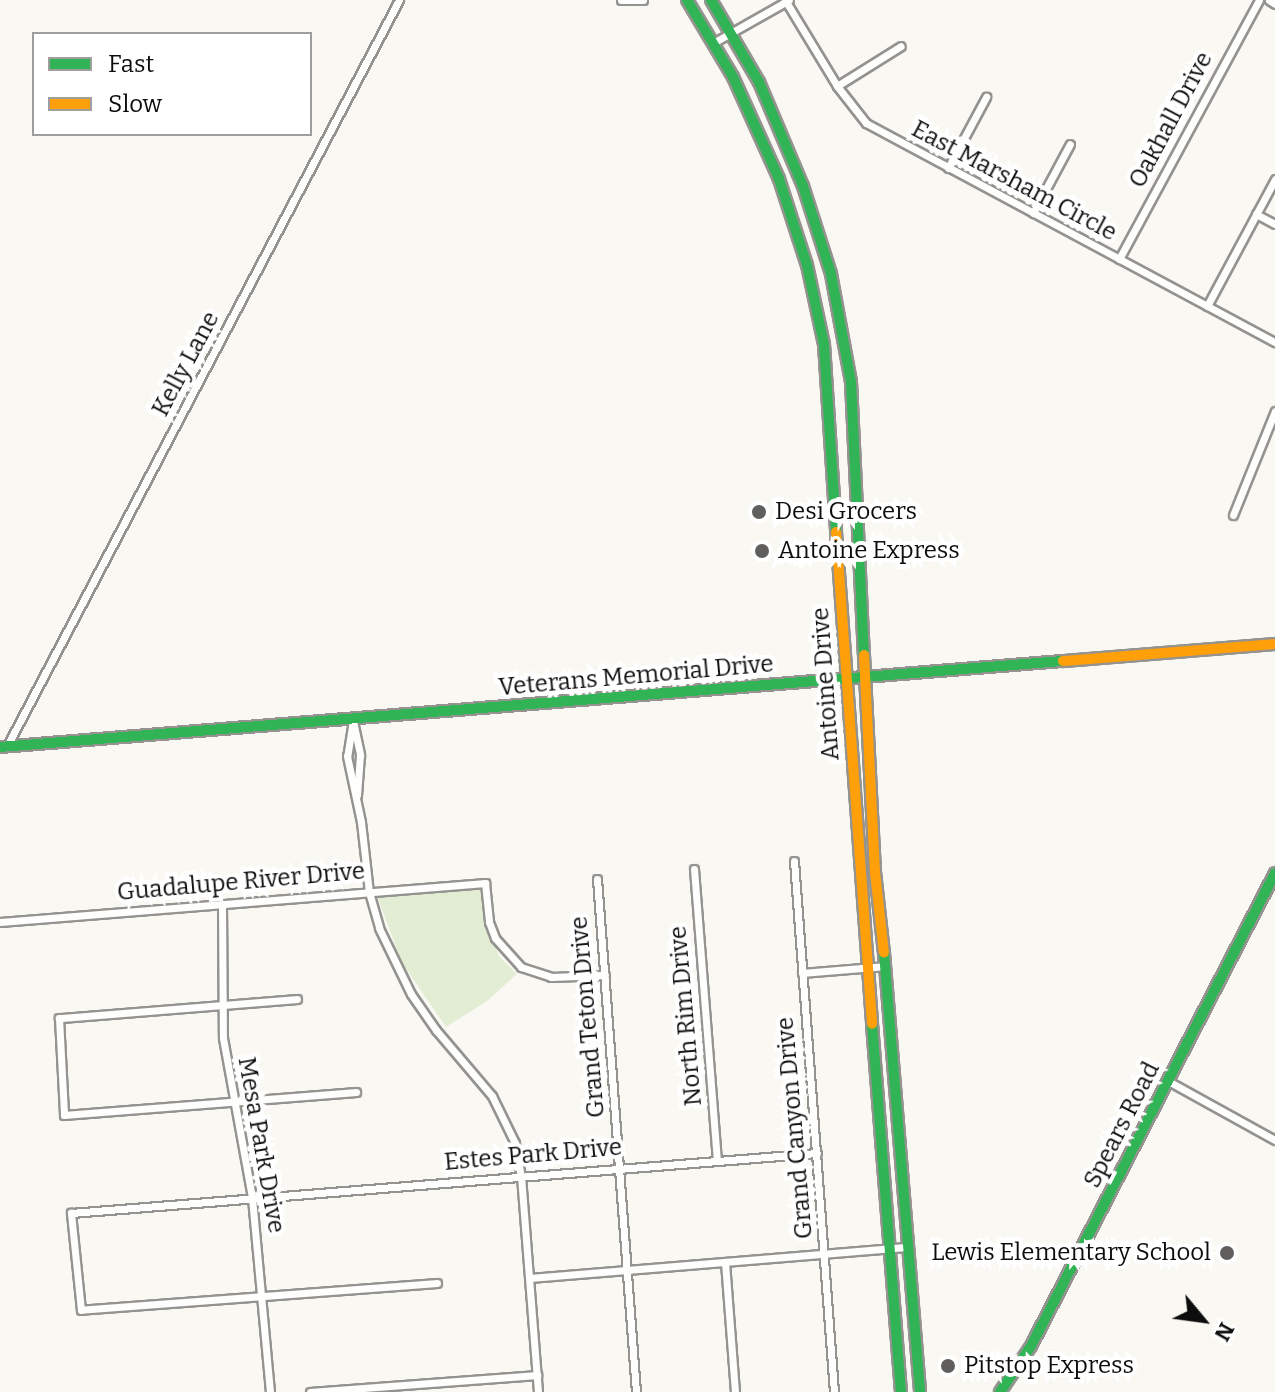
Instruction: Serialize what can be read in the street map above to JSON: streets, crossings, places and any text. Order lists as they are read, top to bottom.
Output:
{
  "streets": {
    "main road": ["Veterans Memorial Drive", "Antoine Drive", "Spears Road"],
    "street": [
      "Oakhall Drive",
      "East Marsham Circle",
      "Kelly Lane",
      "Guadalupe River Drive",
      "North Rim Drive",
      "Grand Teton Drive",
      "Grand Canyon Drive",
      "Mesa Park Drive",
      "Estes Park Drive"
    ]
  },
  "crossings": [
    ["Oakhall Drive", "East Marsham Circle"],
    ["Kelly Lane", "Veterans Memorial Drive"],
    ["Veterans Memorial Drive", "Antoine Drive"],
    ["Guadalupe River Drive", "Grand Teton Drive"],
    ["Guadalupe River Drive", "Mesa Park Drive"],
    ["North Rim Drive", "Estes Park Drive"],
    ["Grand Teton Drive", "Estes Park Drive"],
    ["Grand Canyon Drive", "Estes Park Drive"],
    ["Mesa Park Drive", "Estes Park Drive"]
  ],
  "places": [
    "Desi Grocers",
    "Antoine Express",
    "Lewis Elementary School",
    "Pitstop Express"
  ],
  "legend": ["Fast", "Slow"],
  "north": "bottom right"
}
